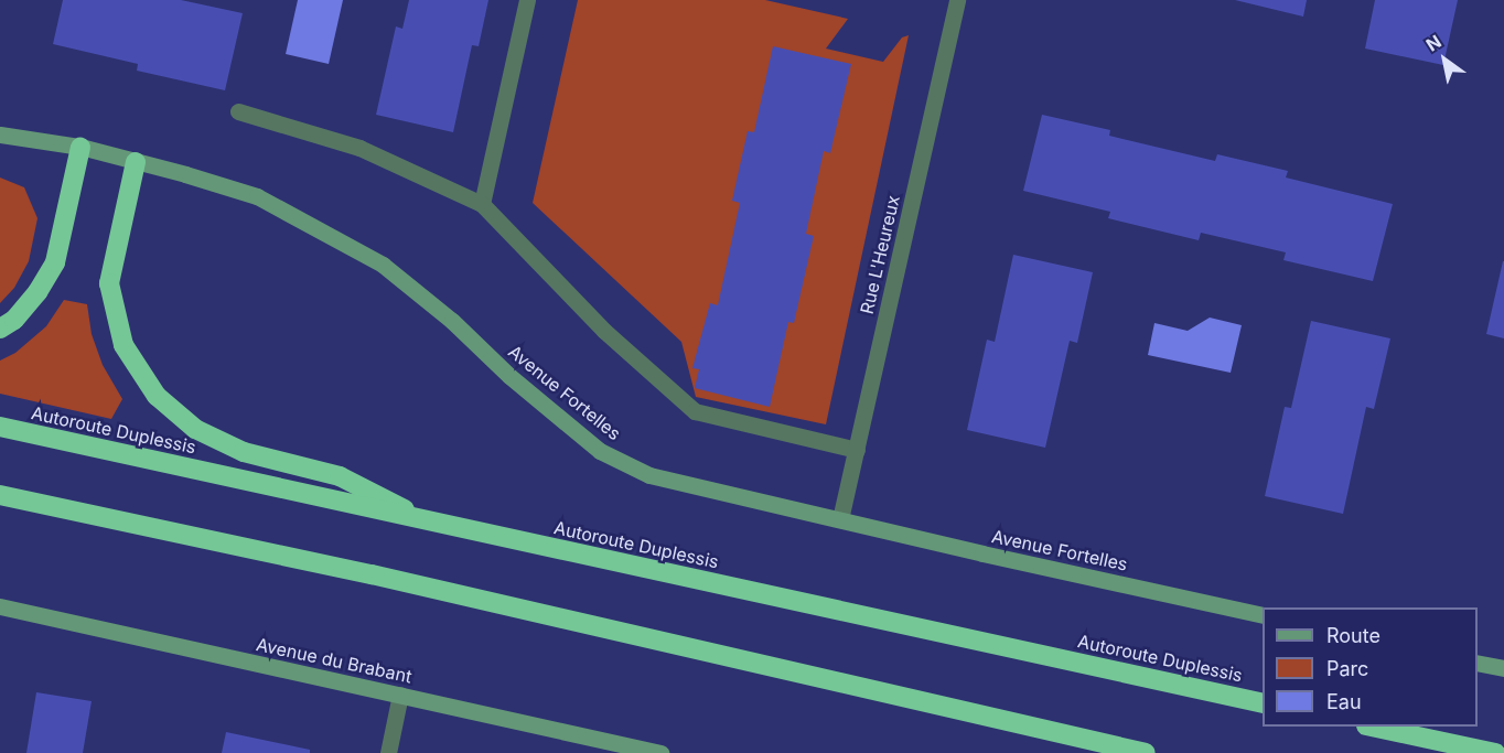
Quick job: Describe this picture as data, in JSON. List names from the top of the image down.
{
  "streets": {
    "highway": ["Autoroute Duplessis"],
    "street": ["Rue L'Heureux", "Avenue Fortelles", "Avenue du Brabant"]
  },
  "crossings": [
    ["Rue L'Heureux", "Avenue Fortelles"]
  ],
  "legend": ["Route", "Parc", "Eau"],
  "north": "top left"
}
